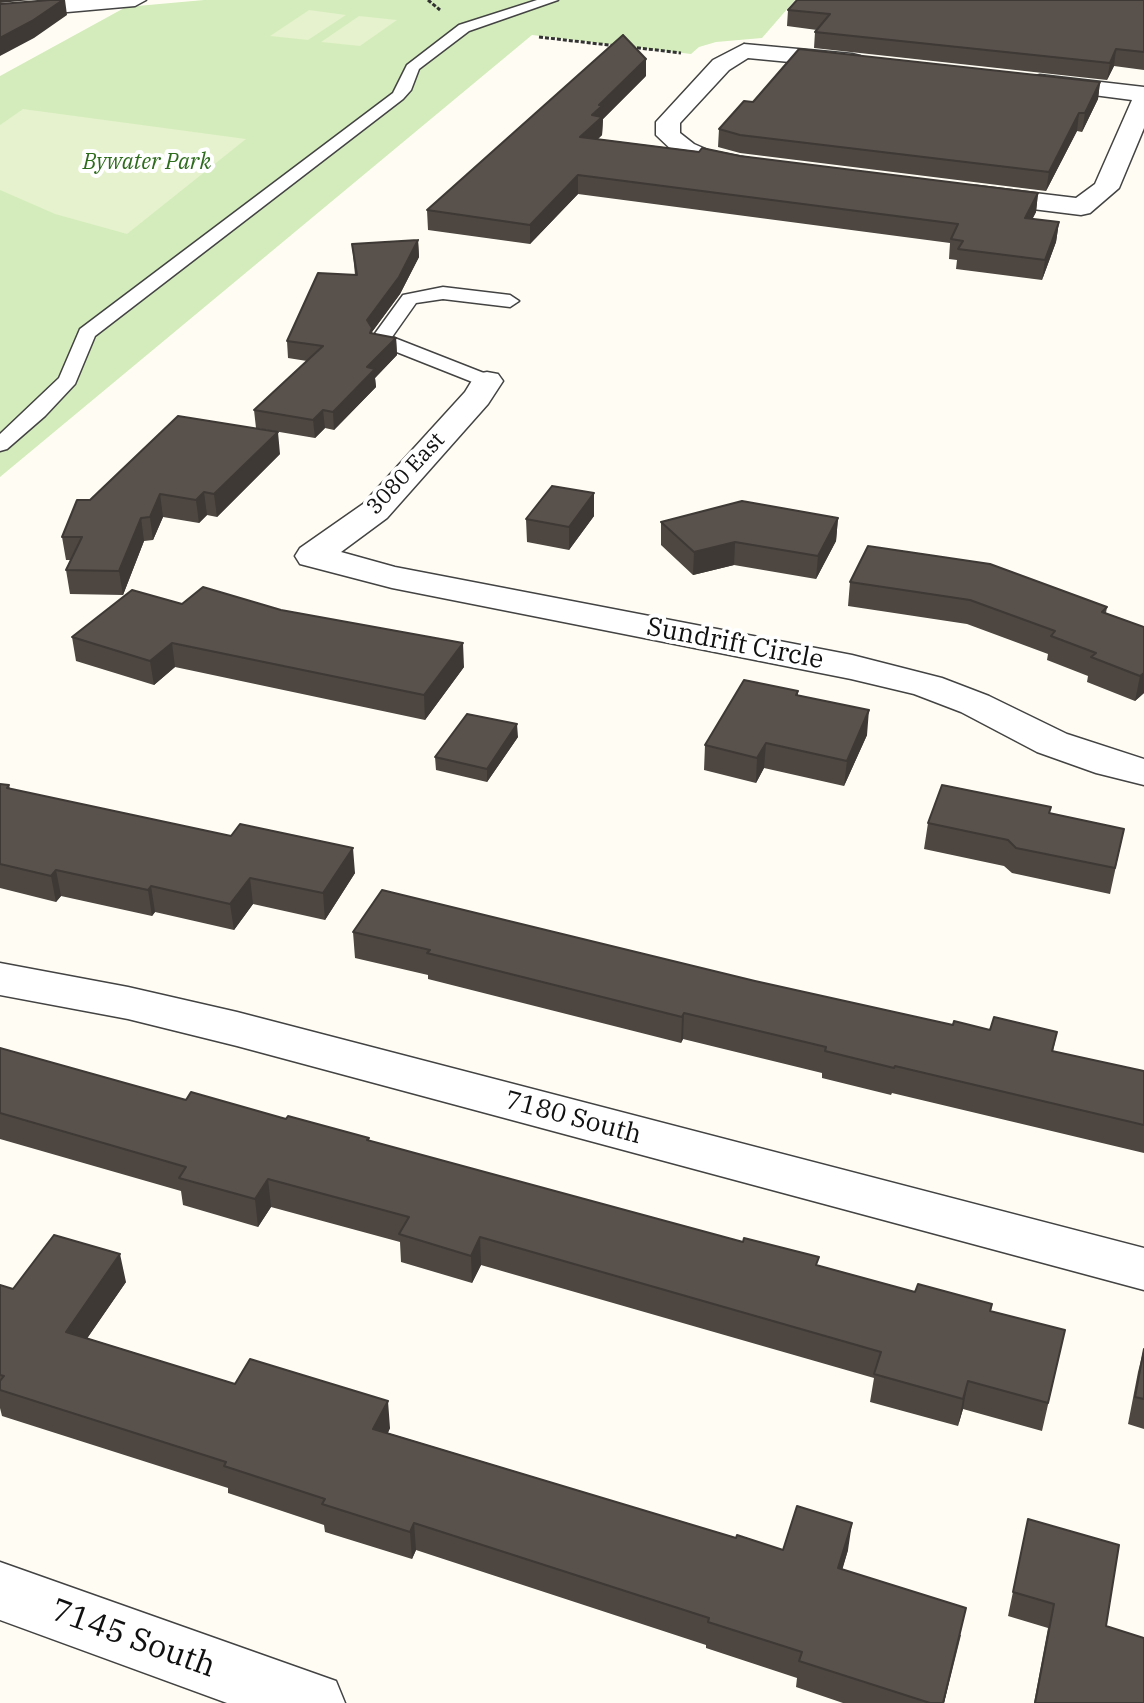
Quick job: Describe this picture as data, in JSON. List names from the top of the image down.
{
  "streets": {
    "street": [
      "3080 East",
      "Sundrift Circle",
      "7180 South",
      "7145 South"
    ]
  },
  "crossings": [
    ["3080 East", "Sundrift Circle"]
  ],
  "parks": ["Bywater Park"]
}
